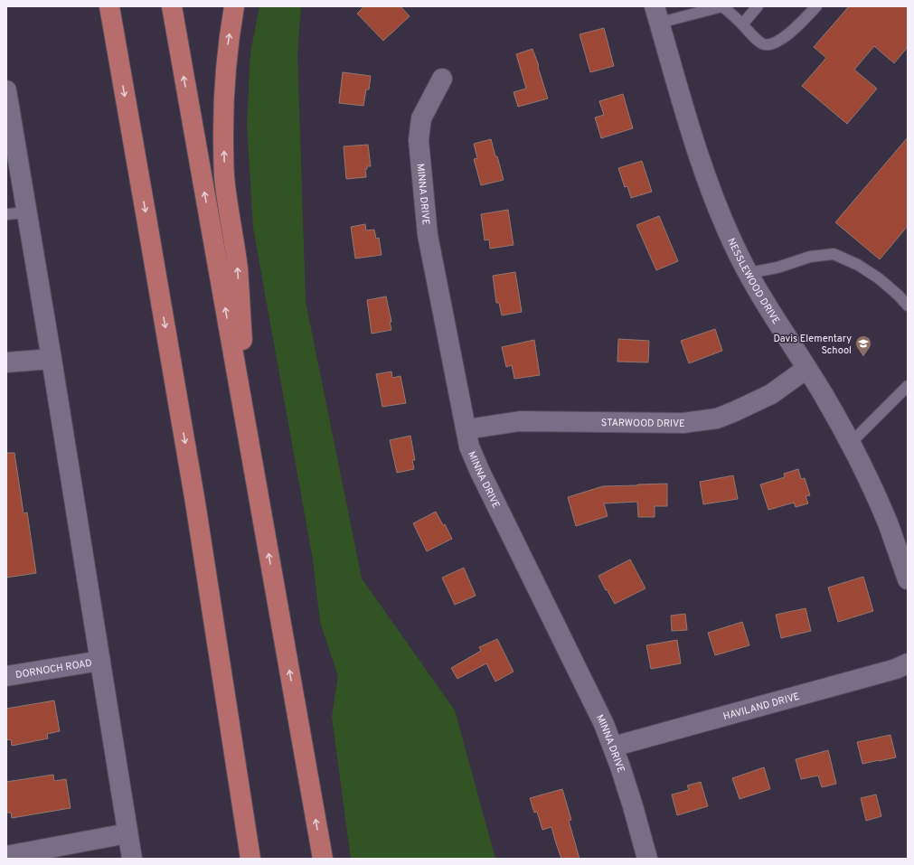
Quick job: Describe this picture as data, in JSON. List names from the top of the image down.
{
  "streets": {
    "street": [
      "MINNA DRIVE",
      "NESSLEWOOD DRIVE",
      "STARWOOD DRIVE",
      "DORNOCH ROAD",
      "HAVILAND DRIVE"
    ]
  },
  "crossings": [
    ["MINNA DRIVE", "STARWOOD DRIVE"],
    ["MINNA DRIVE", "HAVILAND DRIVE"],
    ["NESSLEWOOD DRIVE", "STARWOOD DRIVE"]
  ],
  "places": {
    "school or university": ["Davis Elementary School"]
  }
}
